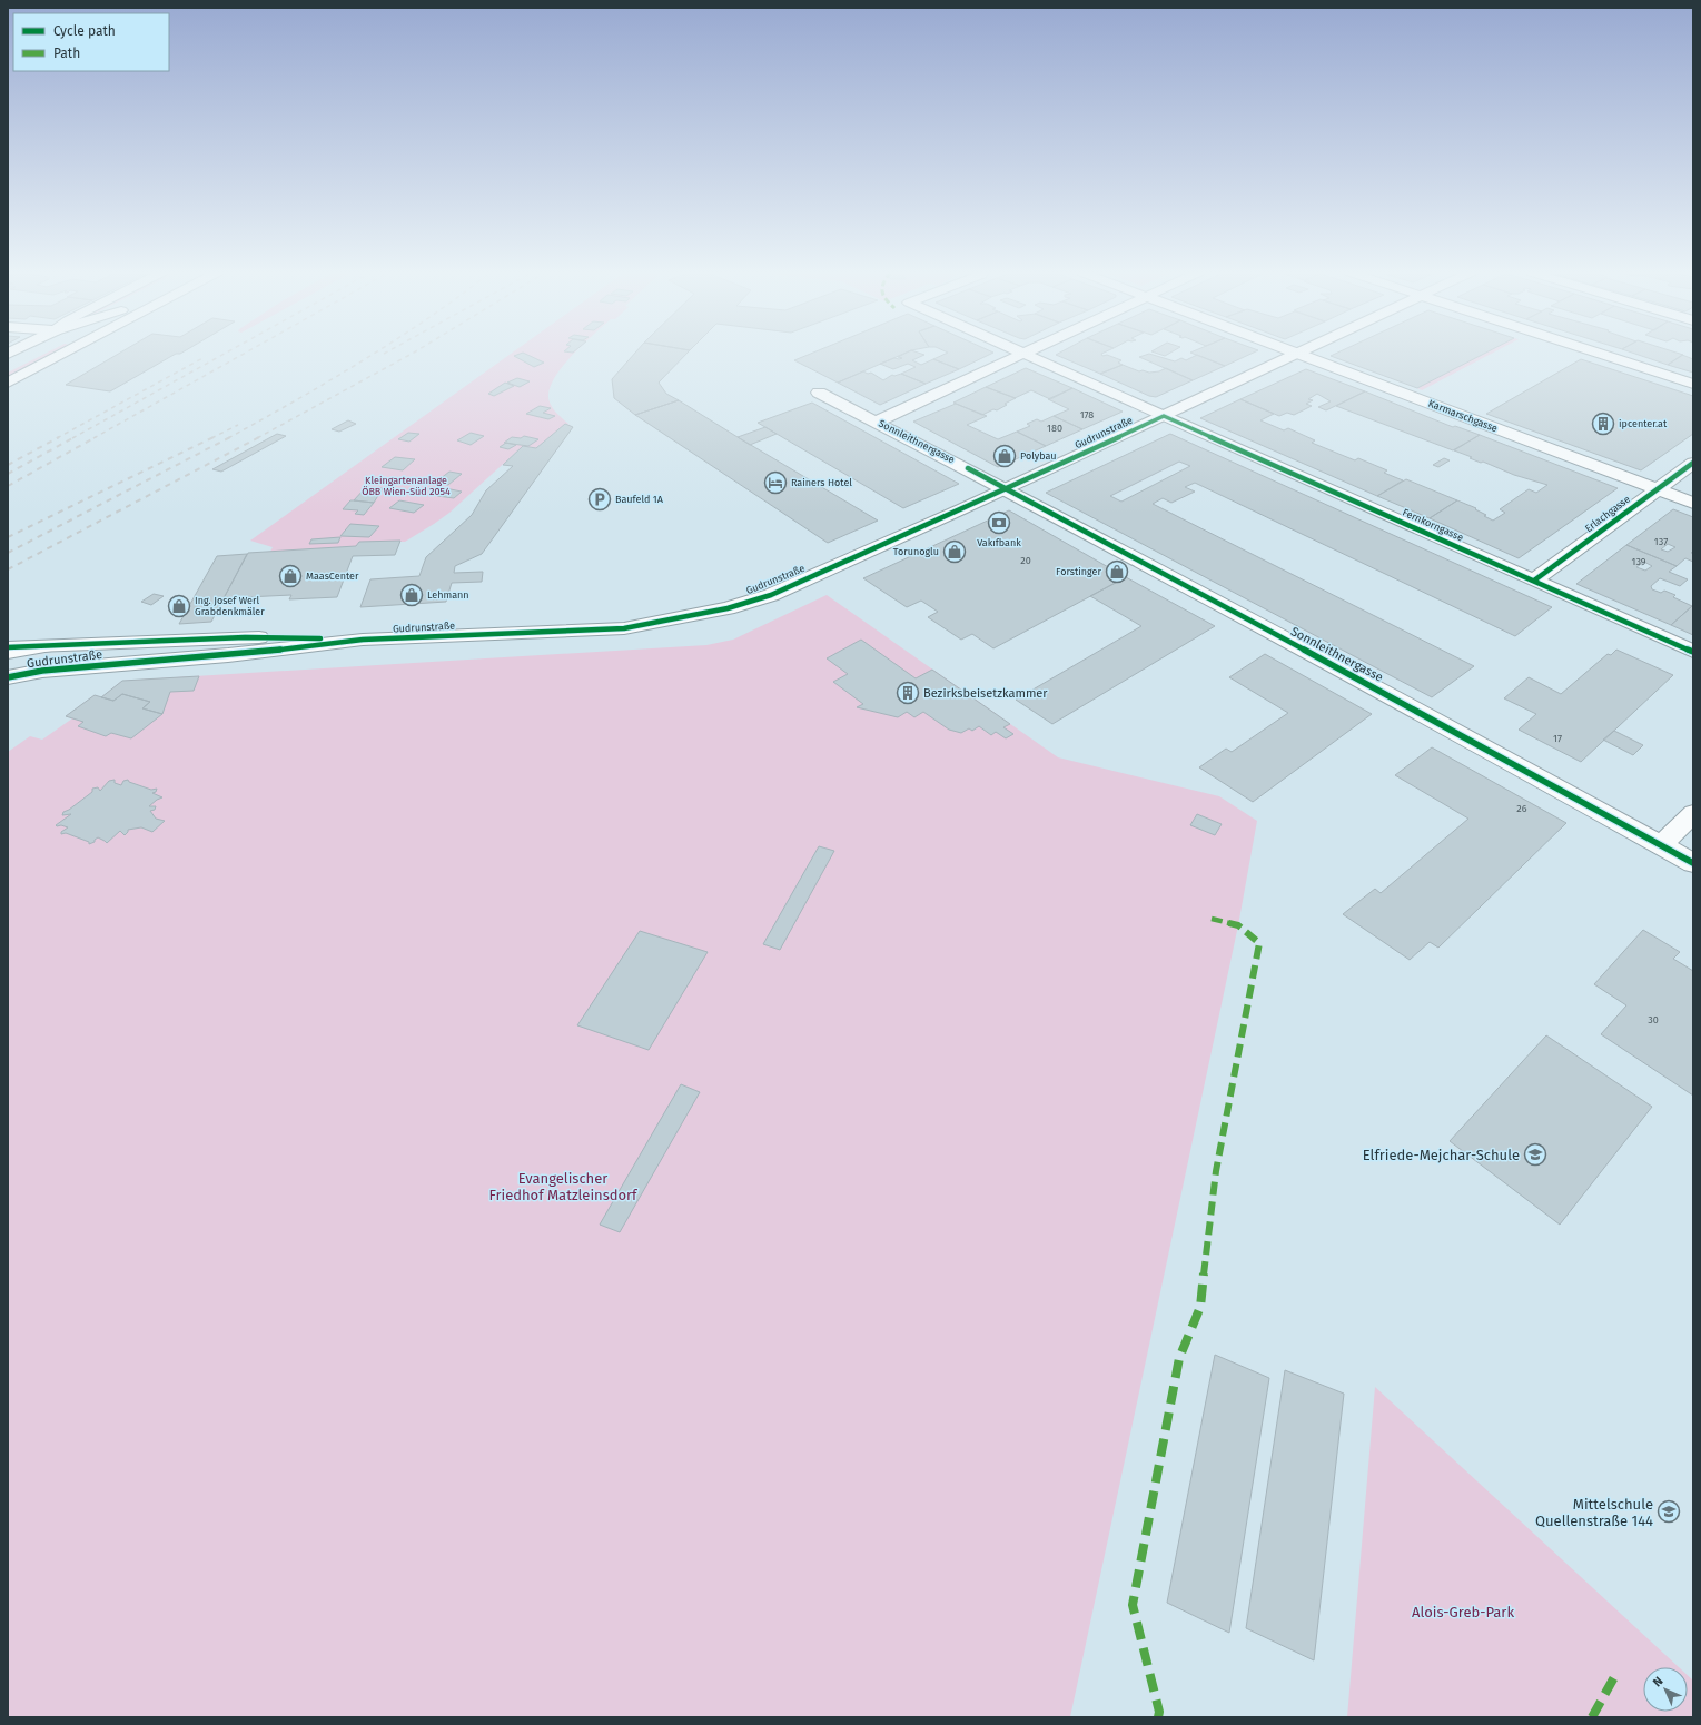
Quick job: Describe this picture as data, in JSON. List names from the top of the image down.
{
  "streets": {
    "street": [
      "Karmarschgasse",
      "Gudrunstraße",
      "Sonnleithnergasse",
      "Erlachgasse",
      "Fernkorngasse"
    ]
  },
  "crossings": [
    ["Karmarschgasse", "Gudrunstraße"],
    ["Karmarschgasse", "Erlachgasse"],
    ["Gudrunstraße", "Sonnleithnergasse"],
    ["Gudrunstraße", "Fernkorngasse"],
    ["Erlachgasse", "Fernkorngasse"]
  ],
  "parks": ["Kleingartenanlage ÖBB Wien-Süd 2054", "Evangelischer Friedhof Matzleinsdorf", "Alois-Greb-Park"],
  "places": {
    "building": ["ipcenter.at", "Bezirksbeisetzkammer"],
    "shop": [
      "Polybau",
      "Torunoglu",
      "Forstinger",
      "MaasCenter",
      "Lehmann",
      "Ing. Josef Werl Grabdenkmäler"
    ],
    "hotel": ["Rainers Hotel"],
    "parking": ["Baufeld 1A"],
    "bank": ["Vakıfbank"],
    "school or university": ["Elfriede-Mejchar-Schule", "Mittelschule Quellenstraße 144"]
  },
  "house_numbers": [
    "178",
    "180",
    "137",
    "20",
    "139",
    "17",
    "26",
    "30"
  ],
  "legend": ["Cycle path", "Path"],
  "north": "top left"
}
